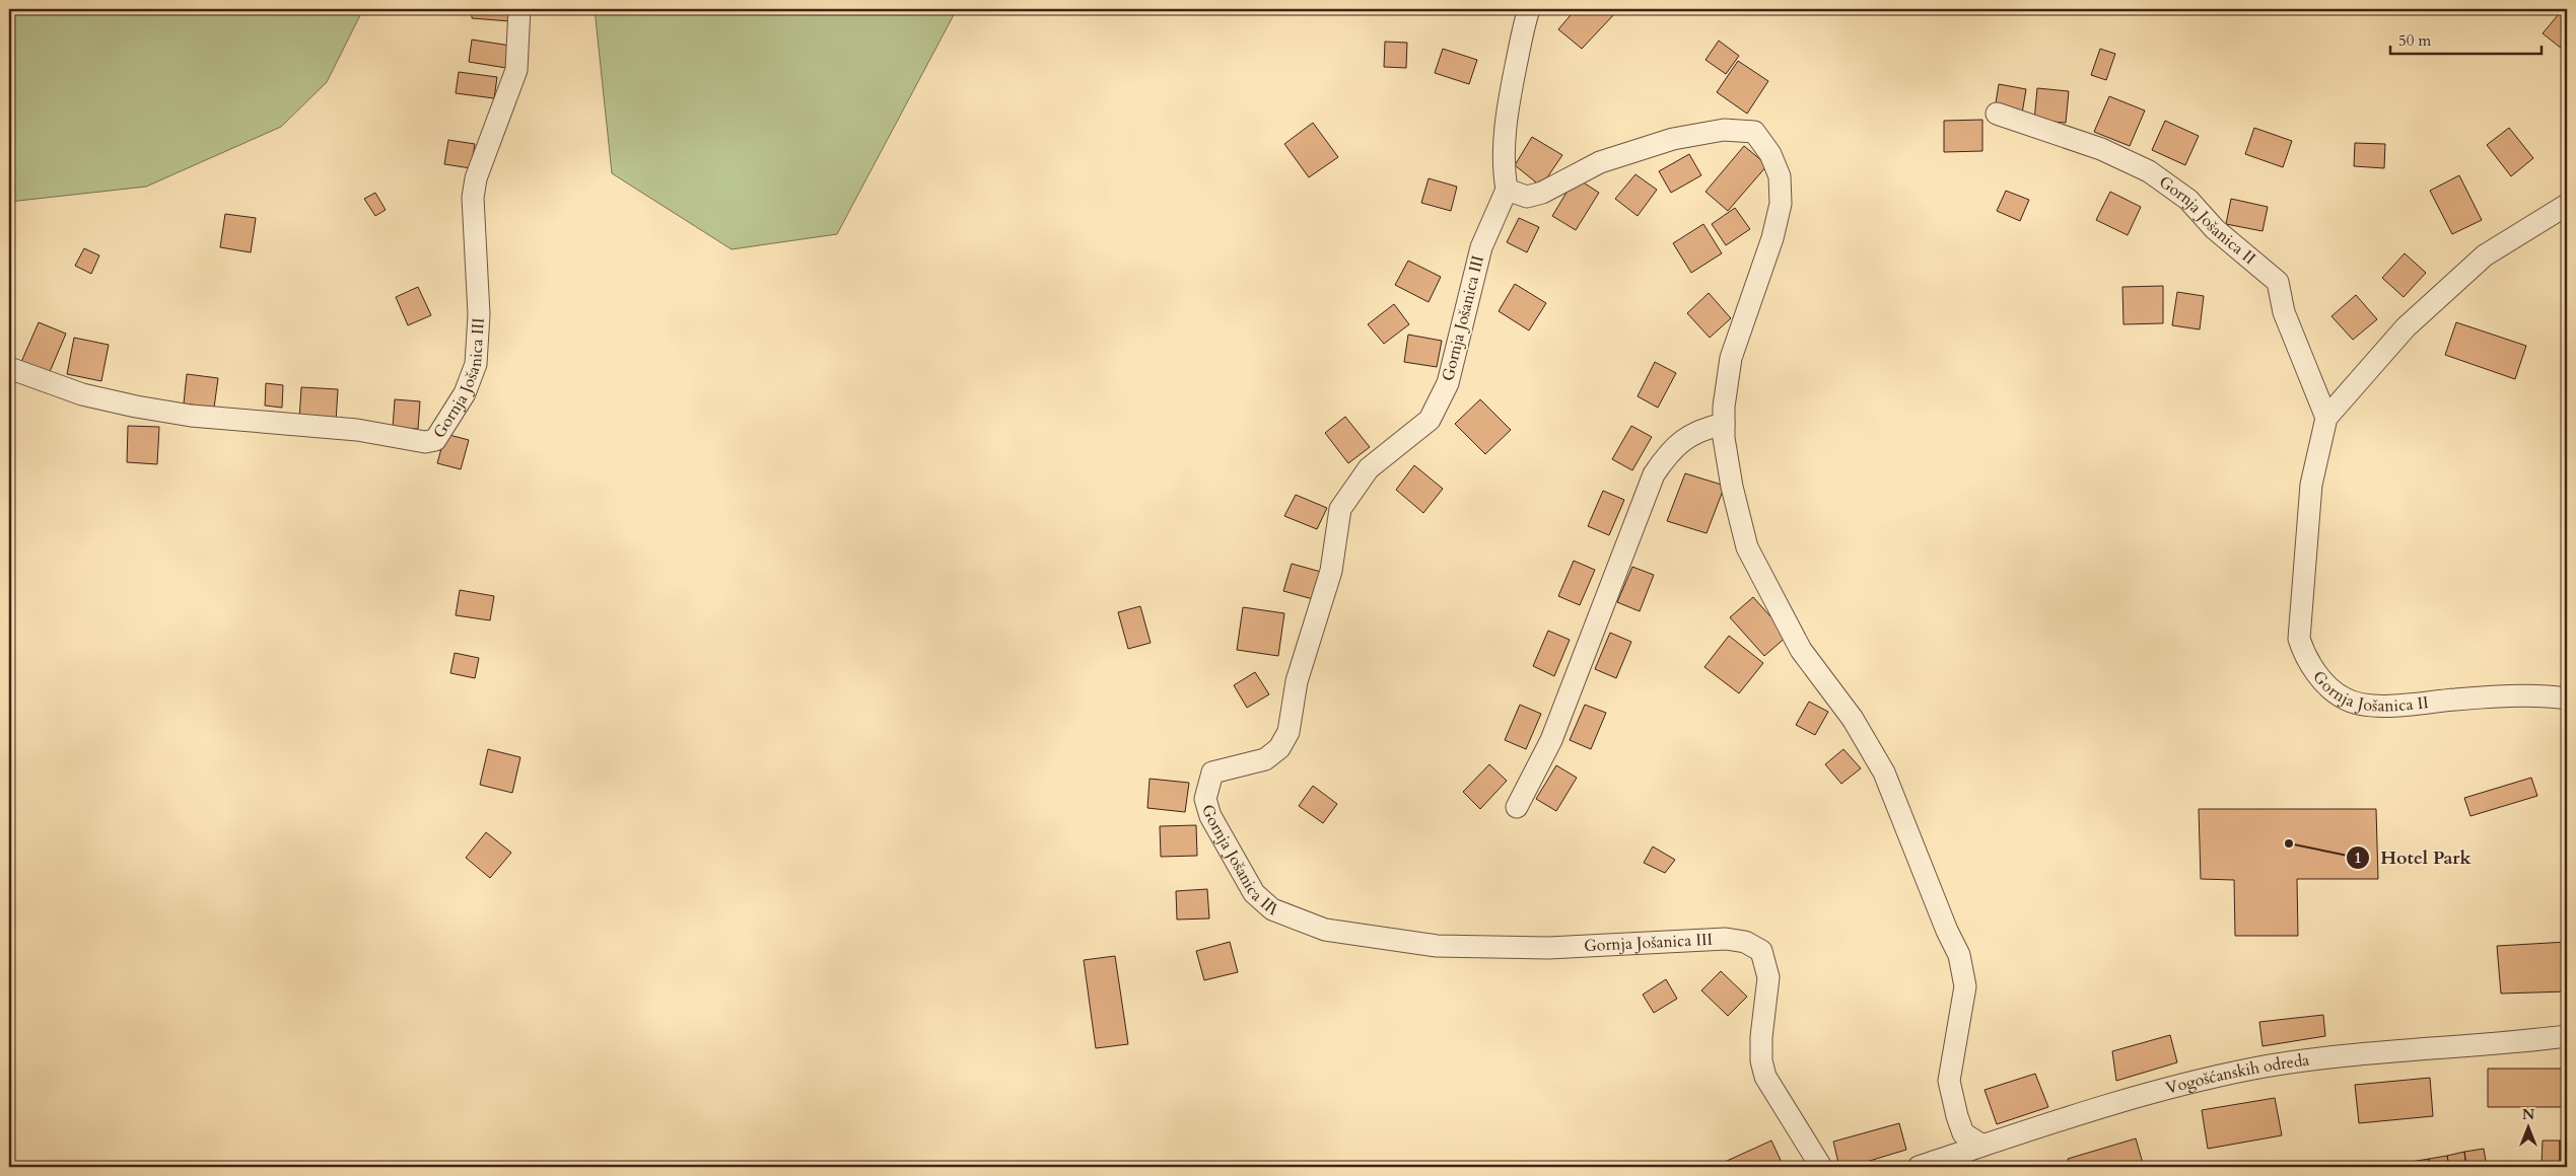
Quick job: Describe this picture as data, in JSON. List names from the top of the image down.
{
  "streets": {
    "street": ["Gornja Jošanica II", "Gornja Jošanica III", "Vogošćanskih odreda"]
  },
  "places": ["Hotel Park"],
  "scale_bar": "50 m",
  "north": "top"
}
